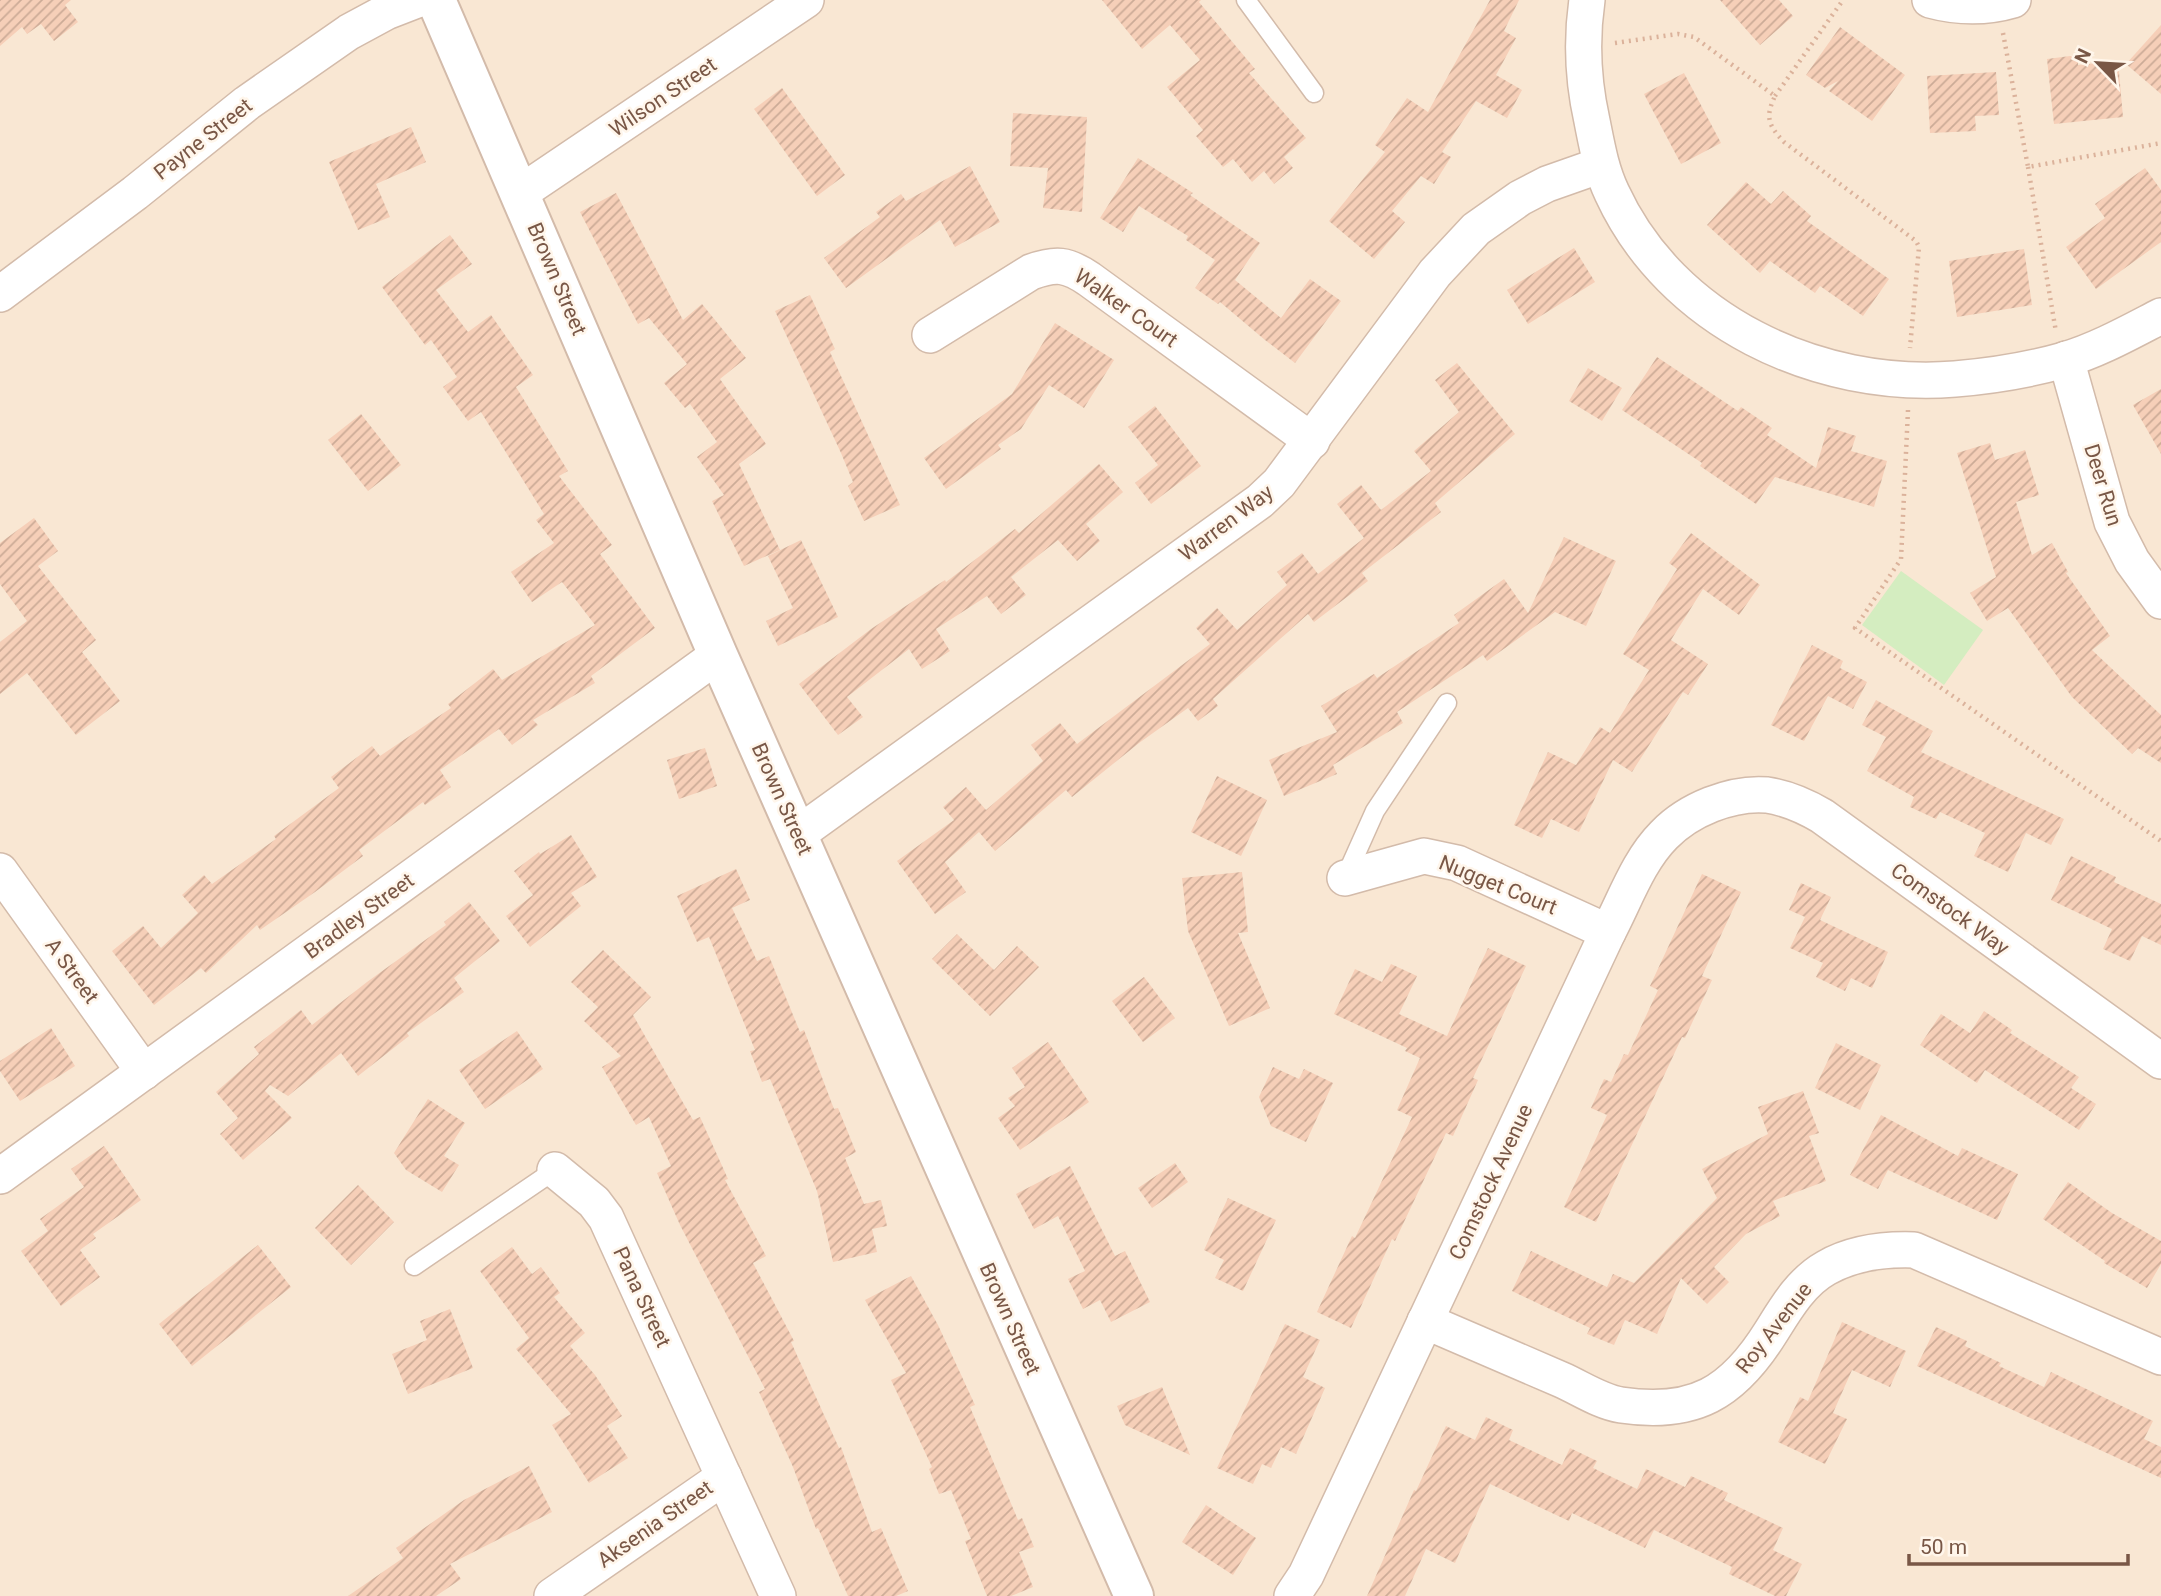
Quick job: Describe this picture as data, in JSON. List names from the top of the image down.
{
  "streets": {
    "street": [
      "Wilson Street",
      "Payne Street",
      "Brown Street",
      "Walker Court",
      "Deer Run",
      "Warren Way",
      "Nugget Court",
      "Comstock Way",
      "Bradley Street",
      "A Street",
      "Comstock Avenue",
      "Pana Street",
      "Roy Avenue",
      "Aksenia Street"
    ]
  },
  "crossings": [
    ["Wilson Street", "Brown Street"],
    ["Brown Street", "Warren Way"],
    ["Brown Street", "Bradley Street"],
    ["Walker Court", "Warren Way"],
    ["Nugget Court", "Comstock Avenue"],
    ["Comstock Way", "Comstock Avenue"],
    ["Bradley Street", "A Street"],
    ["Comstock Avenue", "Roy Avenue"],
    ["Pana Street", "Aksenia Street"]
  ],
  "scale_bar": "50 m",
  "north": "top left"
}
